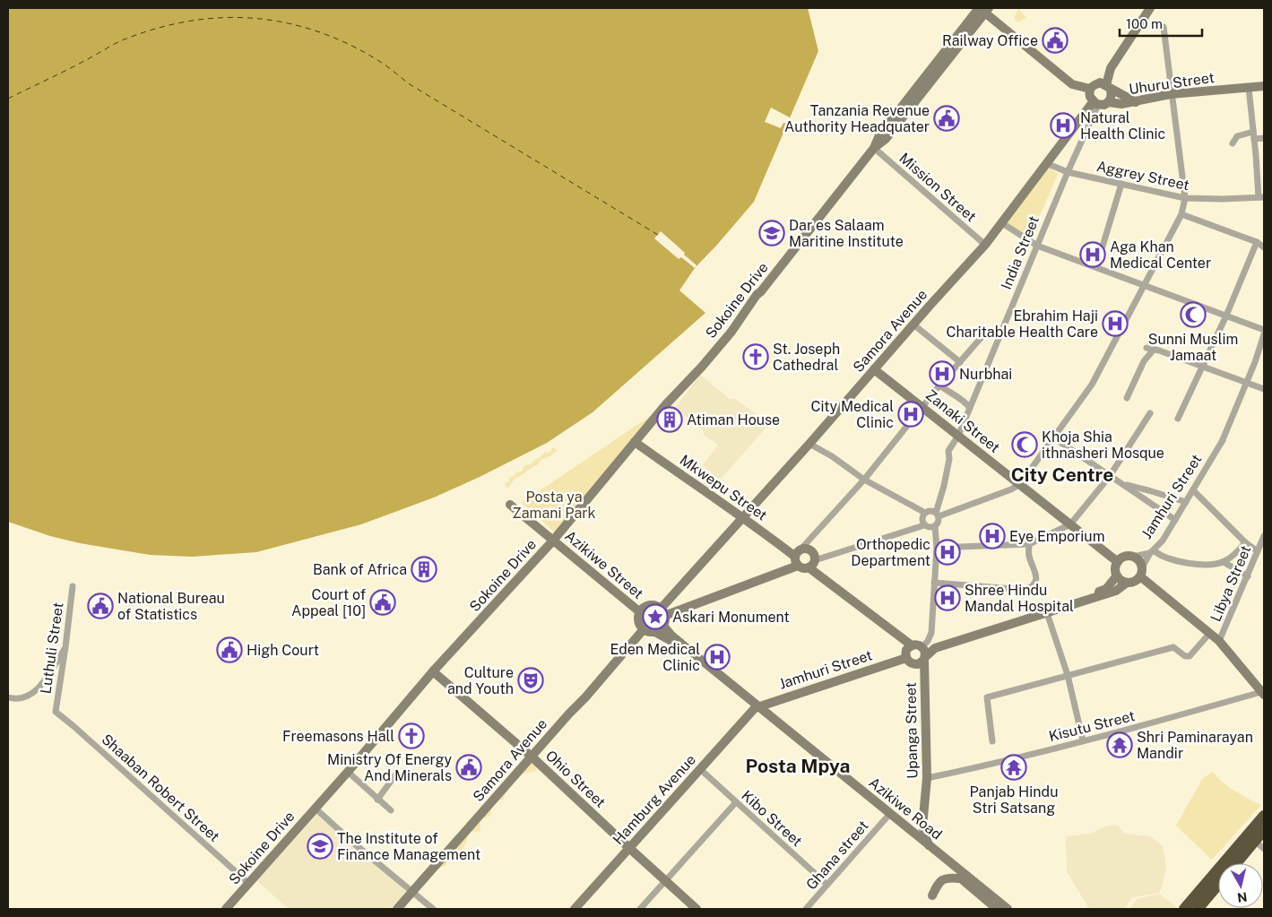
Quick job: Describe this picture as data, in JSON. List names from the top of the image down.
{
  "streets": {
    "street": [
      "Uhuru Street",
      "Aggrey Street",
      "Mission Street",
      "India Street",
      "Sokoine Drive",
      "Samora Avenue",
      "Zanaki Street",
      "Mkwepu Street",
      "Jamhuri Street",
      "Azikiwe Street",
      "Libya Street",
      "Luthuli Street",
      "Kisutu Street",
      "Upanga Street",
      "Ohio Street",
      "Shaaban Robert Street",
      "Hamburg Avenue",
      "Azikiwe Road",
      "Kibo Street",
      "Ghana street"
    ]
  },
  "crossings": [
    ["Uhuru Street", "India Street"],
    ["Uhuru Street", "Samora Avenue"],
    ["Aggrey Street", "India Street"],
    ["Aggrey Street", "Samora Avenue"],
    ["Mission Street", "Sokoine Drive"],
    ["Mission Street", "Samora Avenue"],
    ["India Street", "Samora Avenue"],
    ["India Street", "Zanaki Street"],
    ["Sokoine Drive", "Mkwepu Street"],
    ["Sokoine Drive", "Azikiwe Street"],
    ["Sokoine Drive", "Ohio Street"],
    ["Sokoine Drive", "Shaaban Robert Street"],
    ["Samora Avenue", "Zanaki Street"],
    ["Samora Avenue", "Mkwepu Street"],
    ["Samora Avenue", "Azikiwe Street"],
    ["Samora Avenue", "Ohio Street"],
    ["Samora Avenue", "Azikiwe Road"],
    ["Zanaki Street", "Jamhuri Street"],
    ["Jamhuri Street", "Hamburg Avenue"],
    ["Jamhuri Street", "Azikiwe Road"],
    ["Azikiwe Street", "Azikiwe Road"],
    ["Luthuli Street", "Shaaban Robert Street"],
    ["Kisutu Street", "Upanga Street"],
    ["Upanga Street", "Azikiwe Road"],
    ["Ohio Street", "Hamburg Avenue"],
    ["Hamburg Avenue", "Azikiwe Road"],
    ["Hamburg Avenue", "Kibo Street"],
    ["Azikiwe Road", "Ghana street"],
    ["Kibo Street", "Ghana street"]
  ],
  "districts": ["City Centre", "Posta Mpya"],
  "parks": ["Posta ya Zamani Park"],
  "places": {
    "public building": [
      "Railway Office",
      "Tanzania Revenue Authority Headquater",
      "Court of Appeal [10]",
      "National Bureau of Statistics",
      "High Court",
      "Ministry Of Energy And Minerals"
    ],
    "hospital": [
      "Natural Health Clinic",
      "Aga Khan Medical Center",
      "Ebrahim Haji Charitable Health Care",
      "Nurbhai",
      "City Medical Clinic",
      "Eye Emporium",
      "Orthopedic Department",
      "Shree Hindu Mandal Hospital",
      "Eden Medical Clinic"
    ],
    "school or university": ["Dar es Salaam Maritine Institute", "The Institute of Finance Management"],
    "mosque": ["Sunni Muslim Jamaat", "Khoja Shia ithnasheri Mosque"],
    "church": ["St. Joseph Cathedral", "Freemasons Hall"],
    "building": ["Atiman House", "Bank of Africa"],
    "place": ["Askari Monument"],
    "theatre": ["Culture and Youth"],
    "temple": ["Shri Paminarayan Mandir", "Panjab Hindu Stri Satsang"]
  },
  "scale_bar": "100 m",
  "north": "bottom"
}
